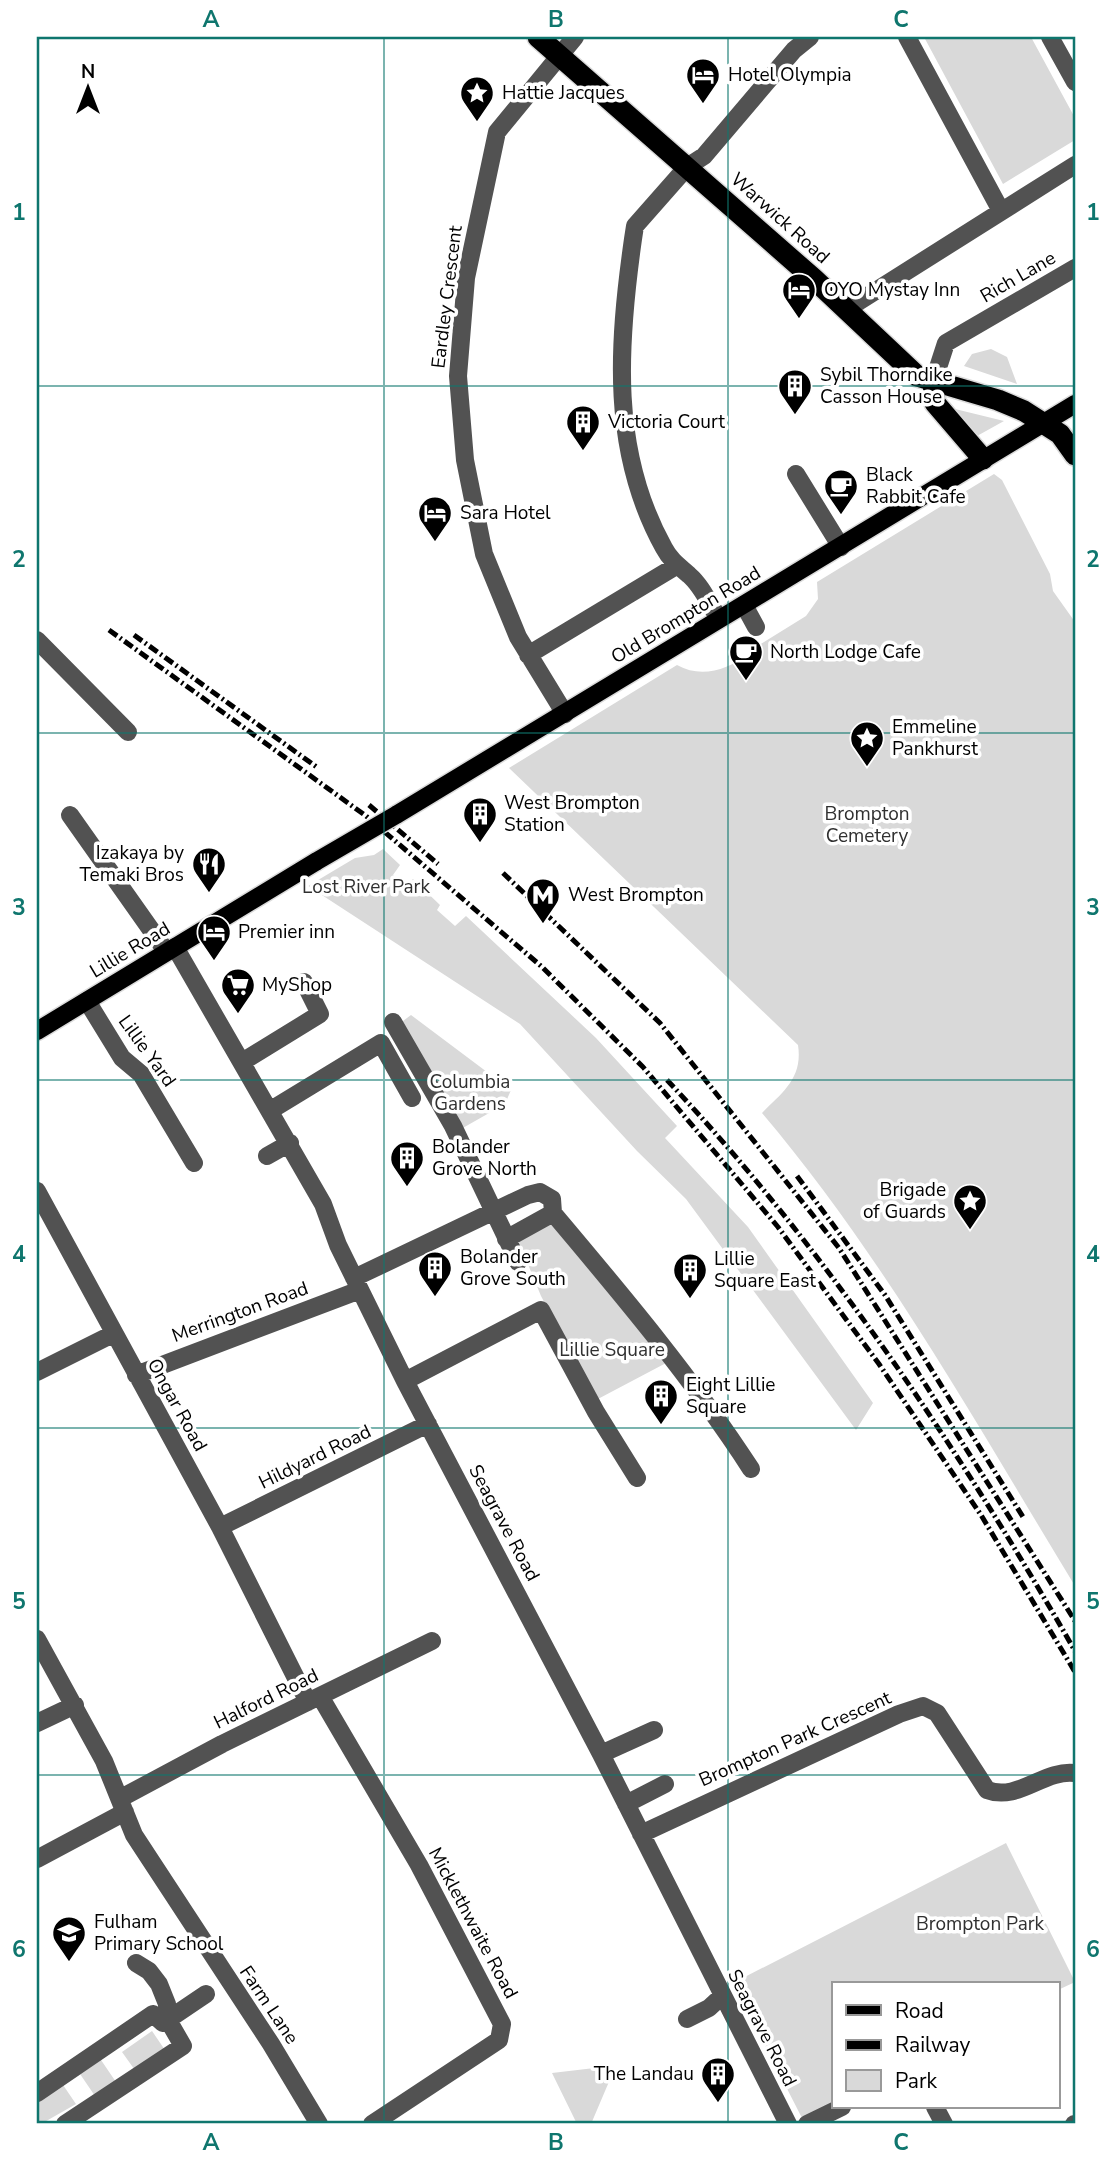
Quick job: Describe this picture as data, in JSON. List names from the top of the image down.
{
  "streets": {
    "highway": ["Warwick Road"],
    "main road": ["Old Brompton Road", "Lillie Road"],
    "street": [
      "Rich Lane",
      "Eardley Crescent",
      "Lillie Yard",
      "Merrington Road",
      "Ongar Road",
      "Hildyard Road",
      "Seagrave Road",
      "Halford Road",
      "Brompton Park Crescent",
      "Micklethwaite Road",
      "Farm Lane"
    ]
  },
  "crossings": [
    ["Warwick Road", "Rich Lane"],
    ["Warwick Road", "Eardley Crescent"],
    ["Warwick Road", "Old Brompton Road"],
    ["Eardley Crescent", "Old Brompton Road"],
    ["Old Brompton Road", "Lillie Road"],
    ["Lillie Road", "Lillie Yard"],
    ["Lillie Road", "Seagrave Road"],
    ["Merrington Road", "Ongar Road"],
    ["Merrington Road", "Seagrave Road"],
    ["Ongar Road", "Hildyard Road"],
    ["Ongar Road", "Halford Road"],
    ["Ongar Road", "Micklethwaite Road"],
    ["Hildyard Road", "Seagrave Road"],
    ["Seagrave Road", "Brompton Park Crescent"],
    ["Halford Road", "Micklethwaite Road"],
    ["Halford Road", "Farm Lane"]
  ],
  "parks": [
    "Brompton Cemetery",
    "Lost River Park",
    "Columbia Gardens",
    "Lillie Square",
    "Brompton Park"
  ],
  "places": {
    "hotel": [
      "Hotel Olympia",
      "OYO Mystay Inn",
      "Sara Hotel",
      "Premier inn"
    ],
    "place": ["Hattie Jacques", "Emmeline Pankhurst", "Brigade of Guards"],
    "building": [
      "Sybil Thorndike Casson House",
      "Victoria Court",
      "West Brompton Station",
      "Bolander Grove North",
      "Bolander Grove South",
      "Lillie Square East",
      "Eight Lillie Square",
      "The Landau"
    ],
    "cafe": ["Black Rabbit Cafe", "North Lodge Cafe"],
    "restaurant": ["Izakaya by Temaki Bros"],
    "metro station": ["West Brompton"],
    "supermarket": ["MyShop"],
    "school or university": ["Fulham Primary School"]
  },
  "legend": ["Road", "Railway", "Park"],
  "north": "top",
  "grid": {
    "columns": ["A", "B", "C"],
    "rows": [
      "1",
      "2",
      "3",
      "4",
      "5",
      "6"
    ]
  }
}
